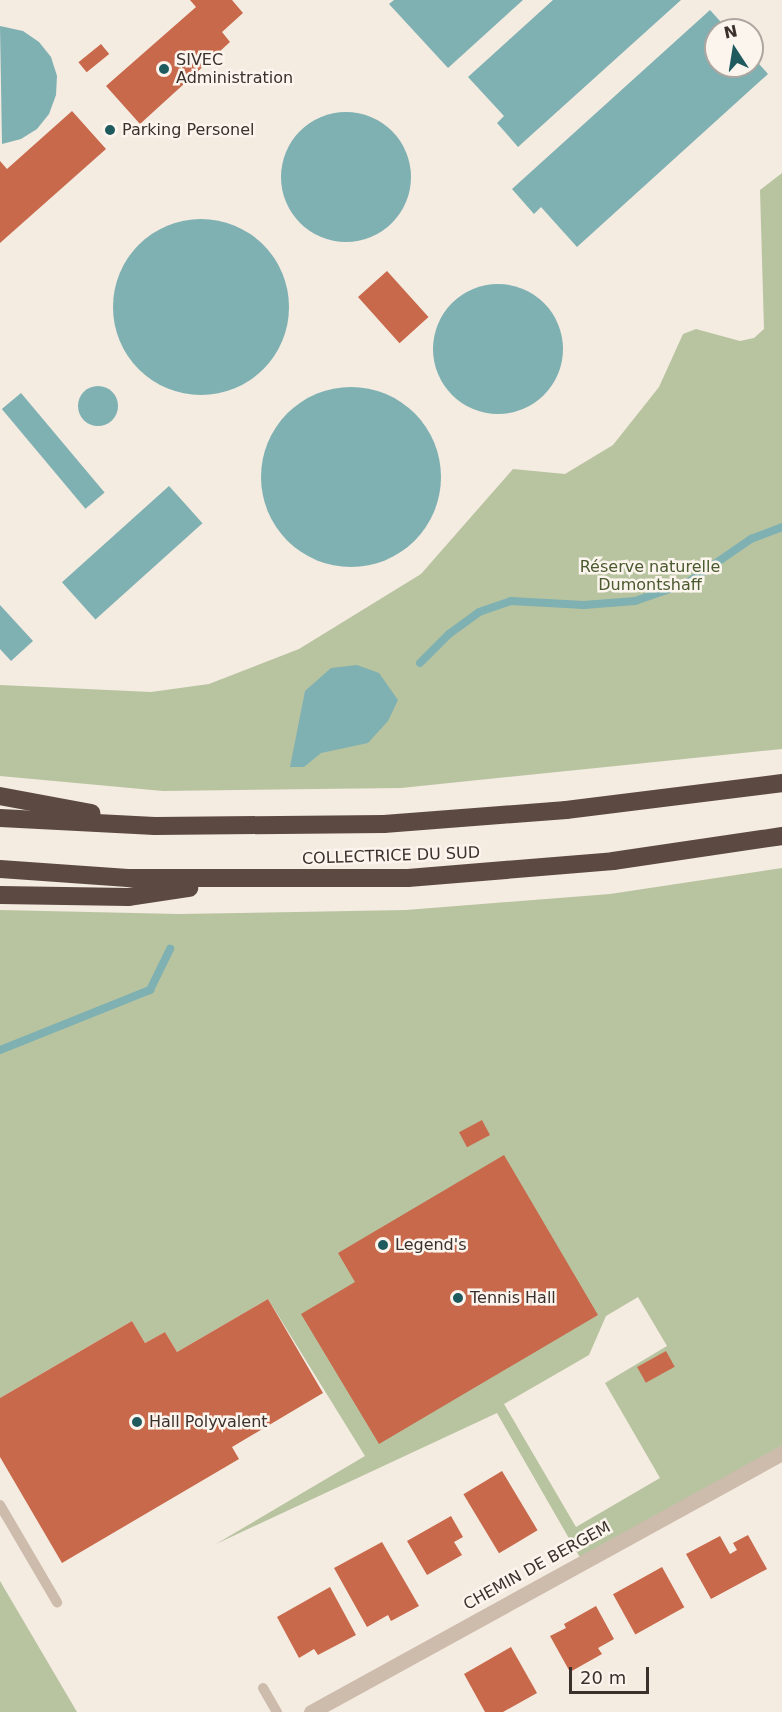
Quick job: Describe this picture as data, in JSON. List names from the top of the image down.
{
  "streets": {
    "highway": ["COLLECTRICE DU SUD"],
    "street": ["CHEMIN DE BERGEM"]
  },
  "parks": ["Réserve naturelle Dumontshaff"],
  "places": [
    "SIVEC Administration",
    "Parking Personel",
    "Legend's",
    "Tennis Hall",
    "Hall Polyvalent"
  ],
  "scale_bar": "20 m",
  "north": "top"
}
